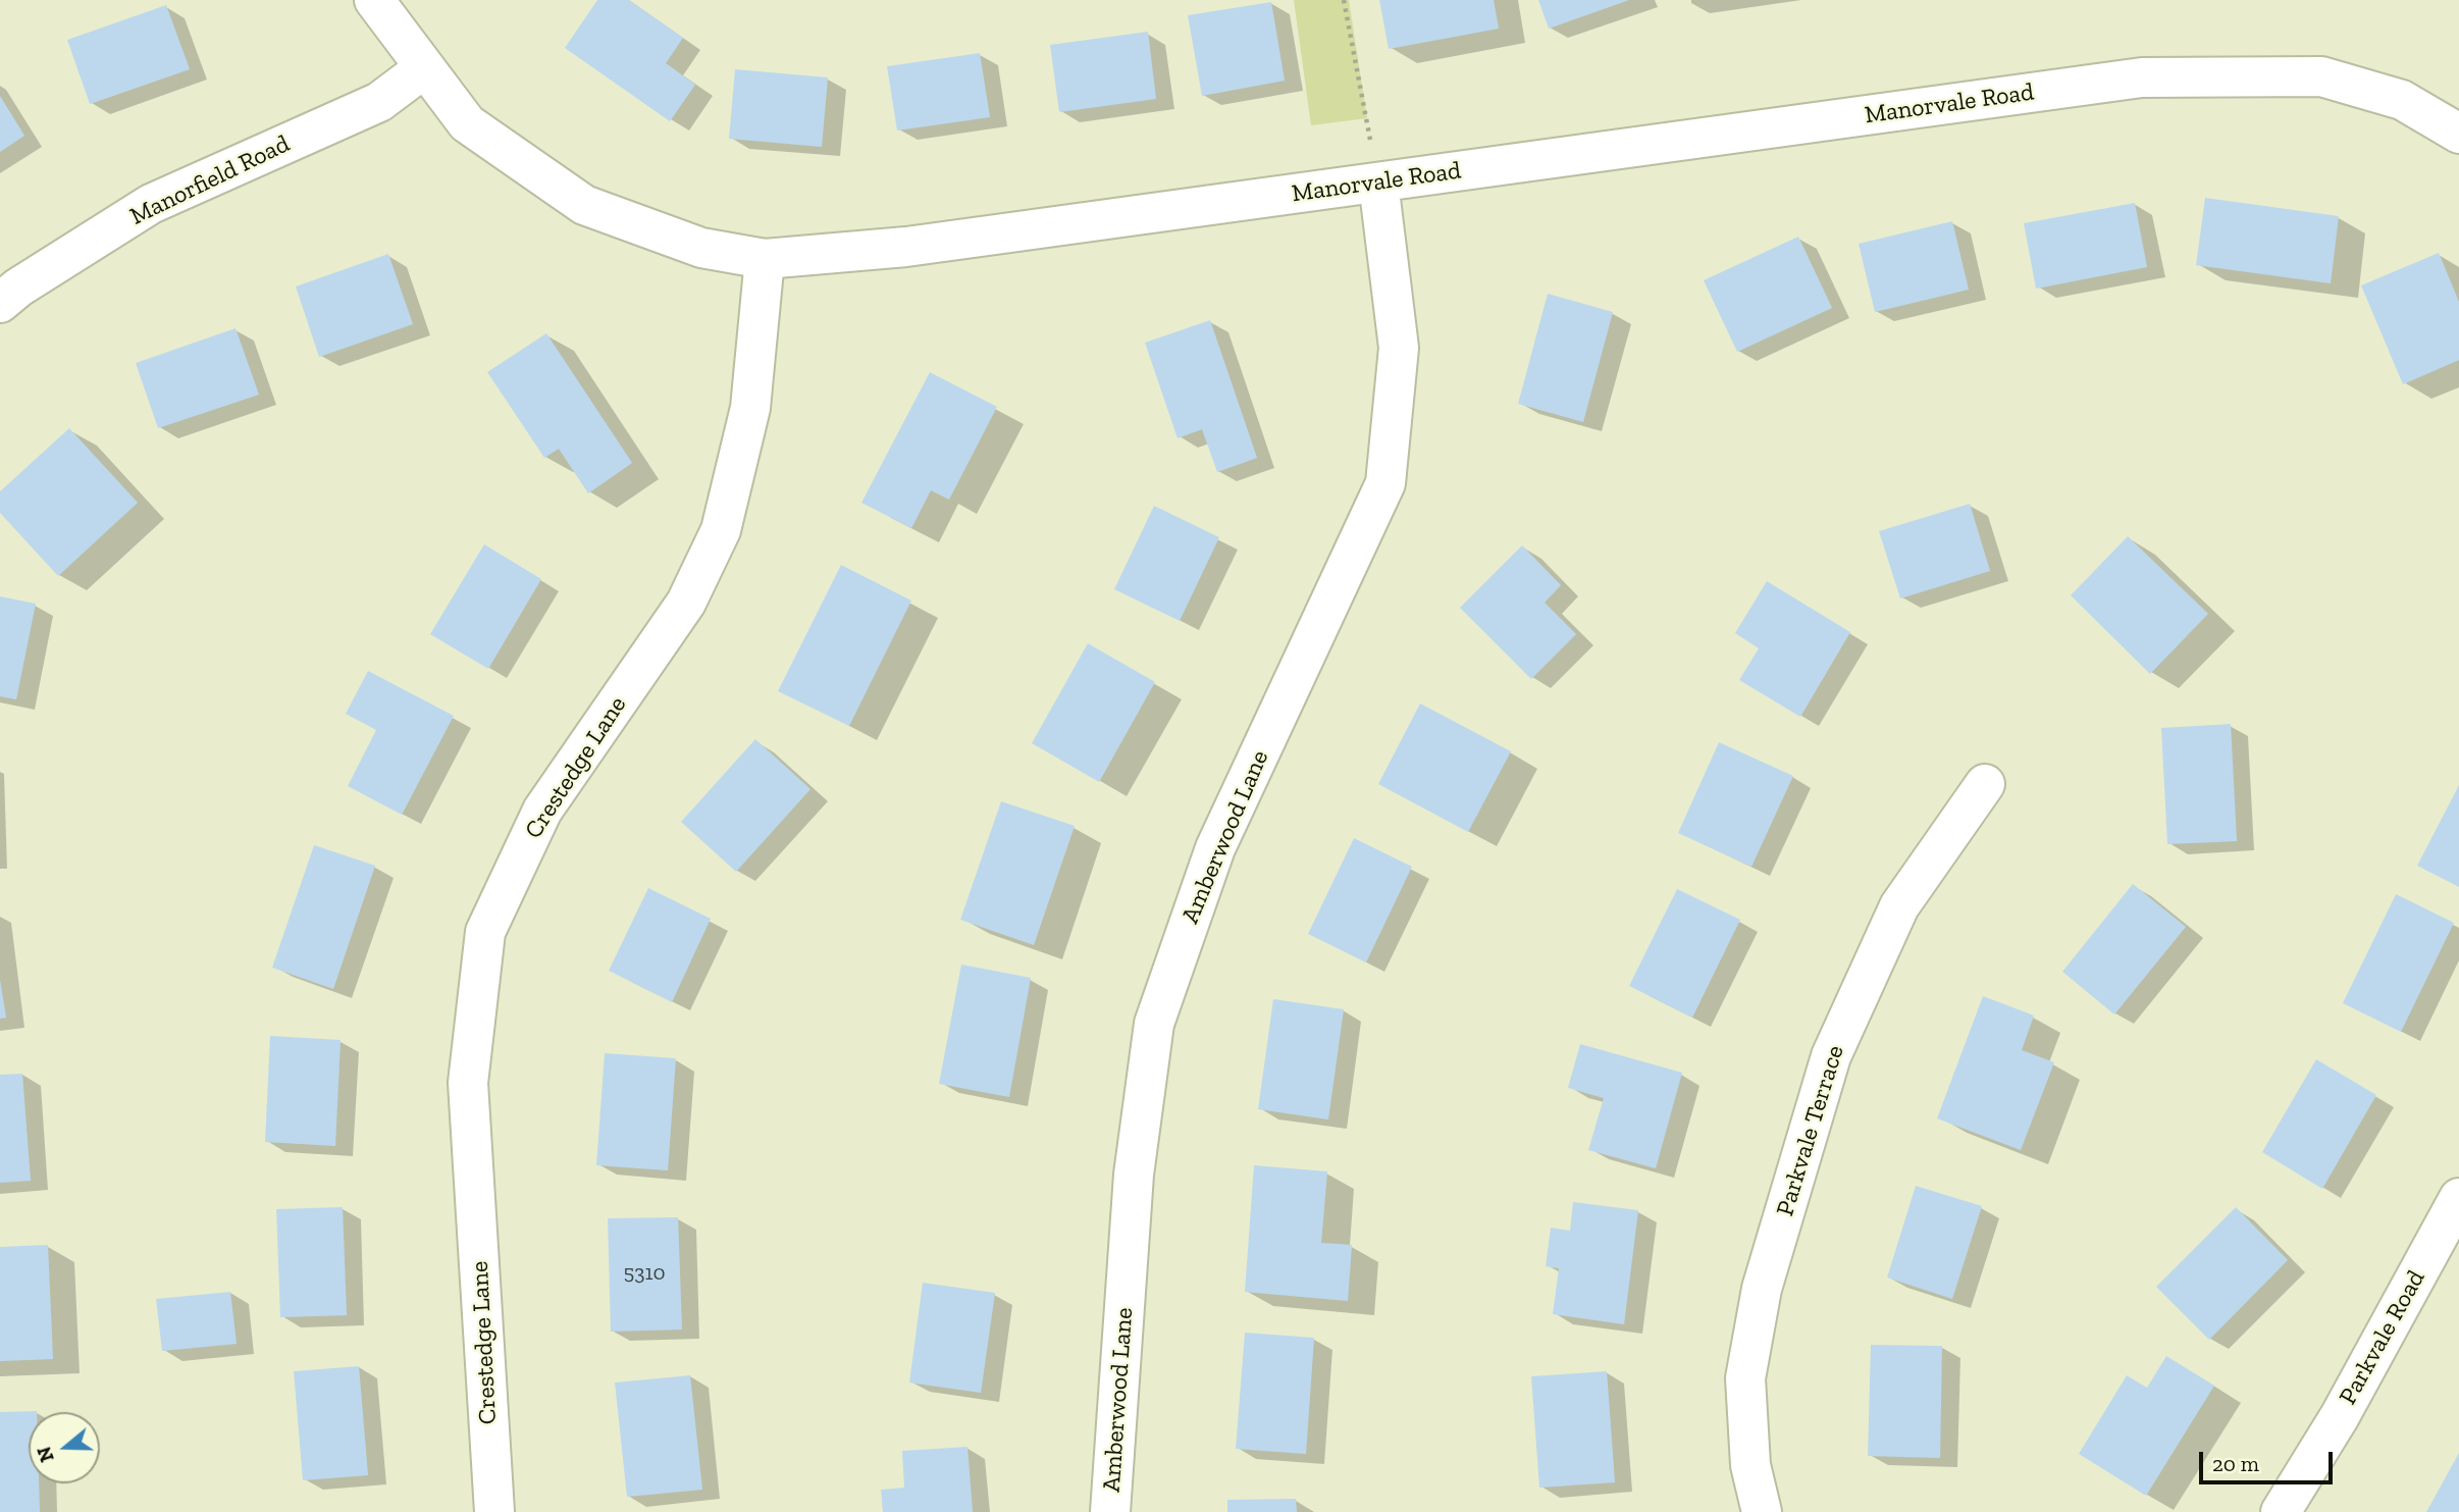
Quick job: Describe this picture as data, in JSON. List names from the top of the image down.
{
  "streets": {
    "street": [
      "Manorvale Road",
      "Manorfield Road",
      "Crestedge Lane",
      "Amberwood Lane",
      "Parkvale Terrace",
      "Parkvale Road"
    ]
  },
  "crossings": [
    ["Manorvale Road", "Manorfield Road"],
    ["Manorvale Road", "Crestedge Lane"],
    ["Manorvale Road", "Amberwood Lane"]
  ],
  "house_numbers": ["5310"],
  "scale_bar": "20 m",
  "north": "left"
}
